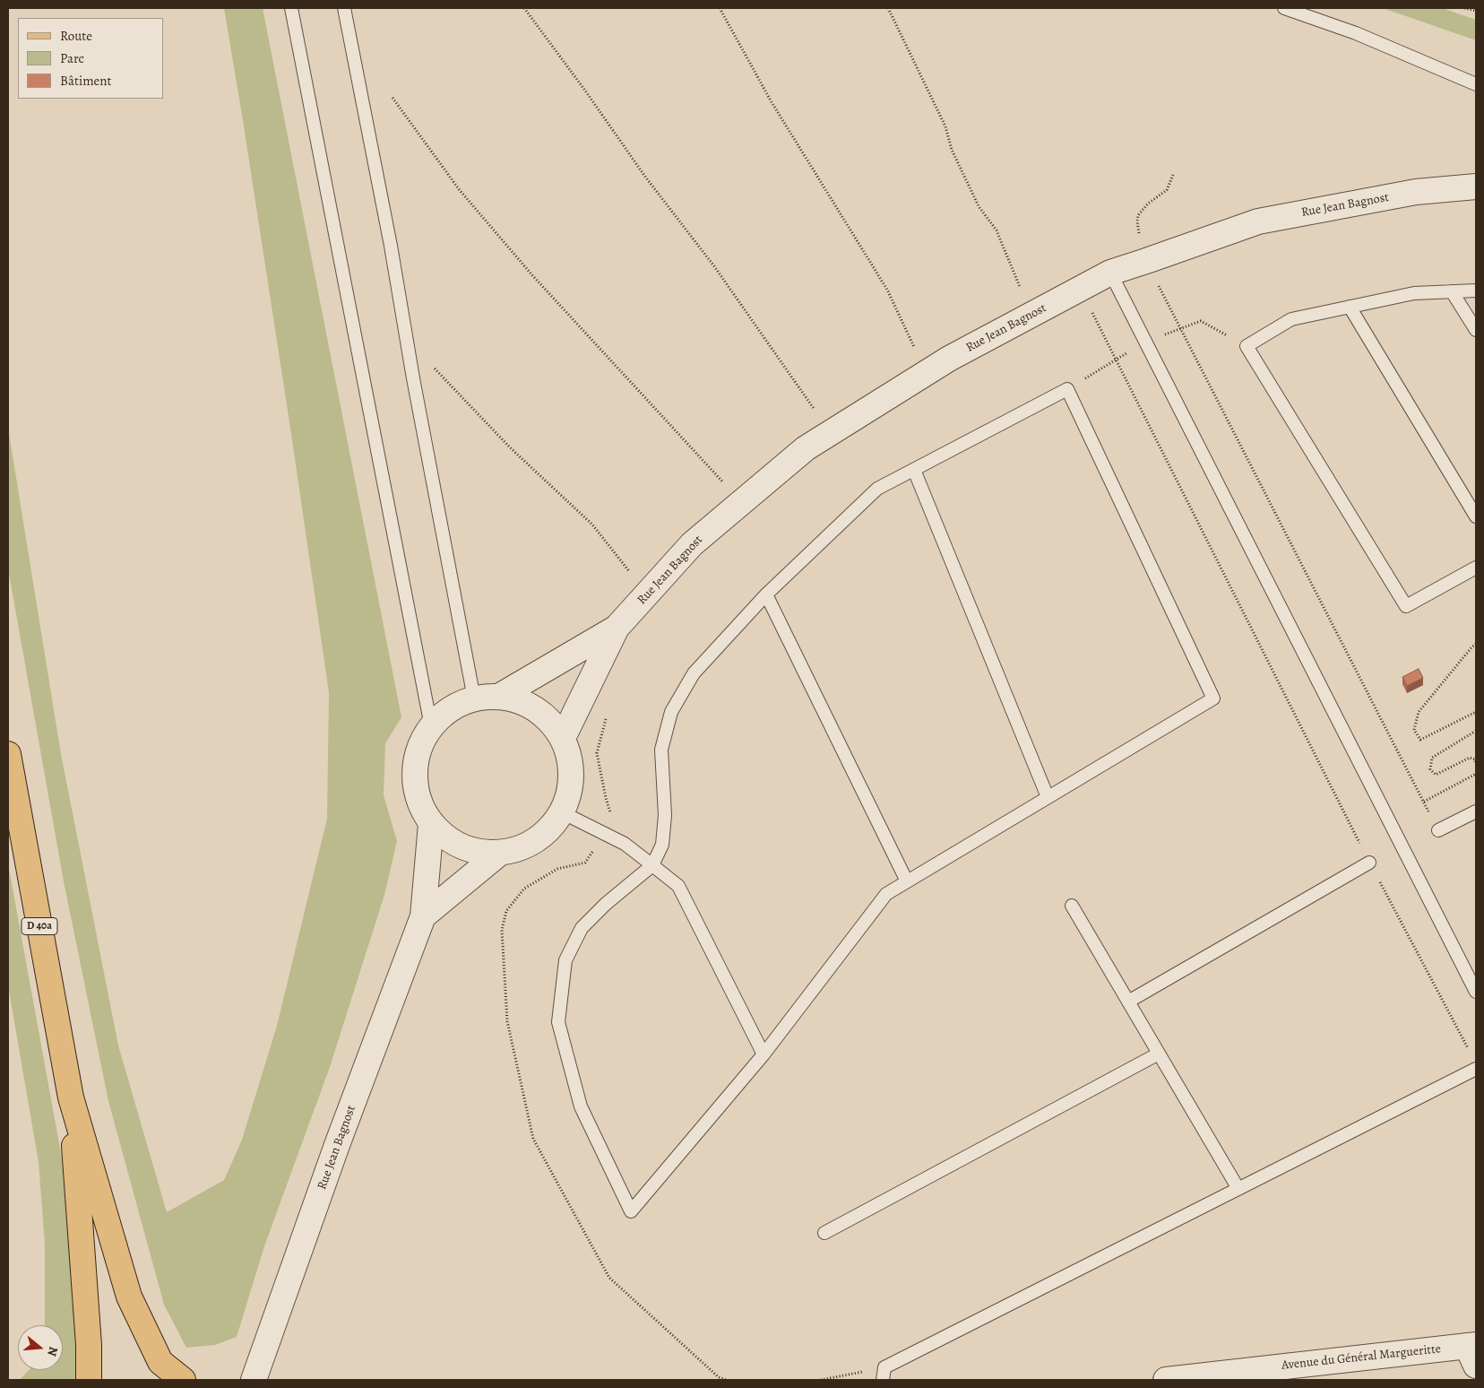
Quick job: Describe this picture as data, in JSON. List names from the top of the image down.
{
  "streets": {
    "main road": ["D 40a"],
    "street": ["Rue Jean Bagnost", "Avenue du Général Margueritte"]
  },
  "legend": ["Route", "Parc", "Bâtiment"],
  "north": "right"
}
